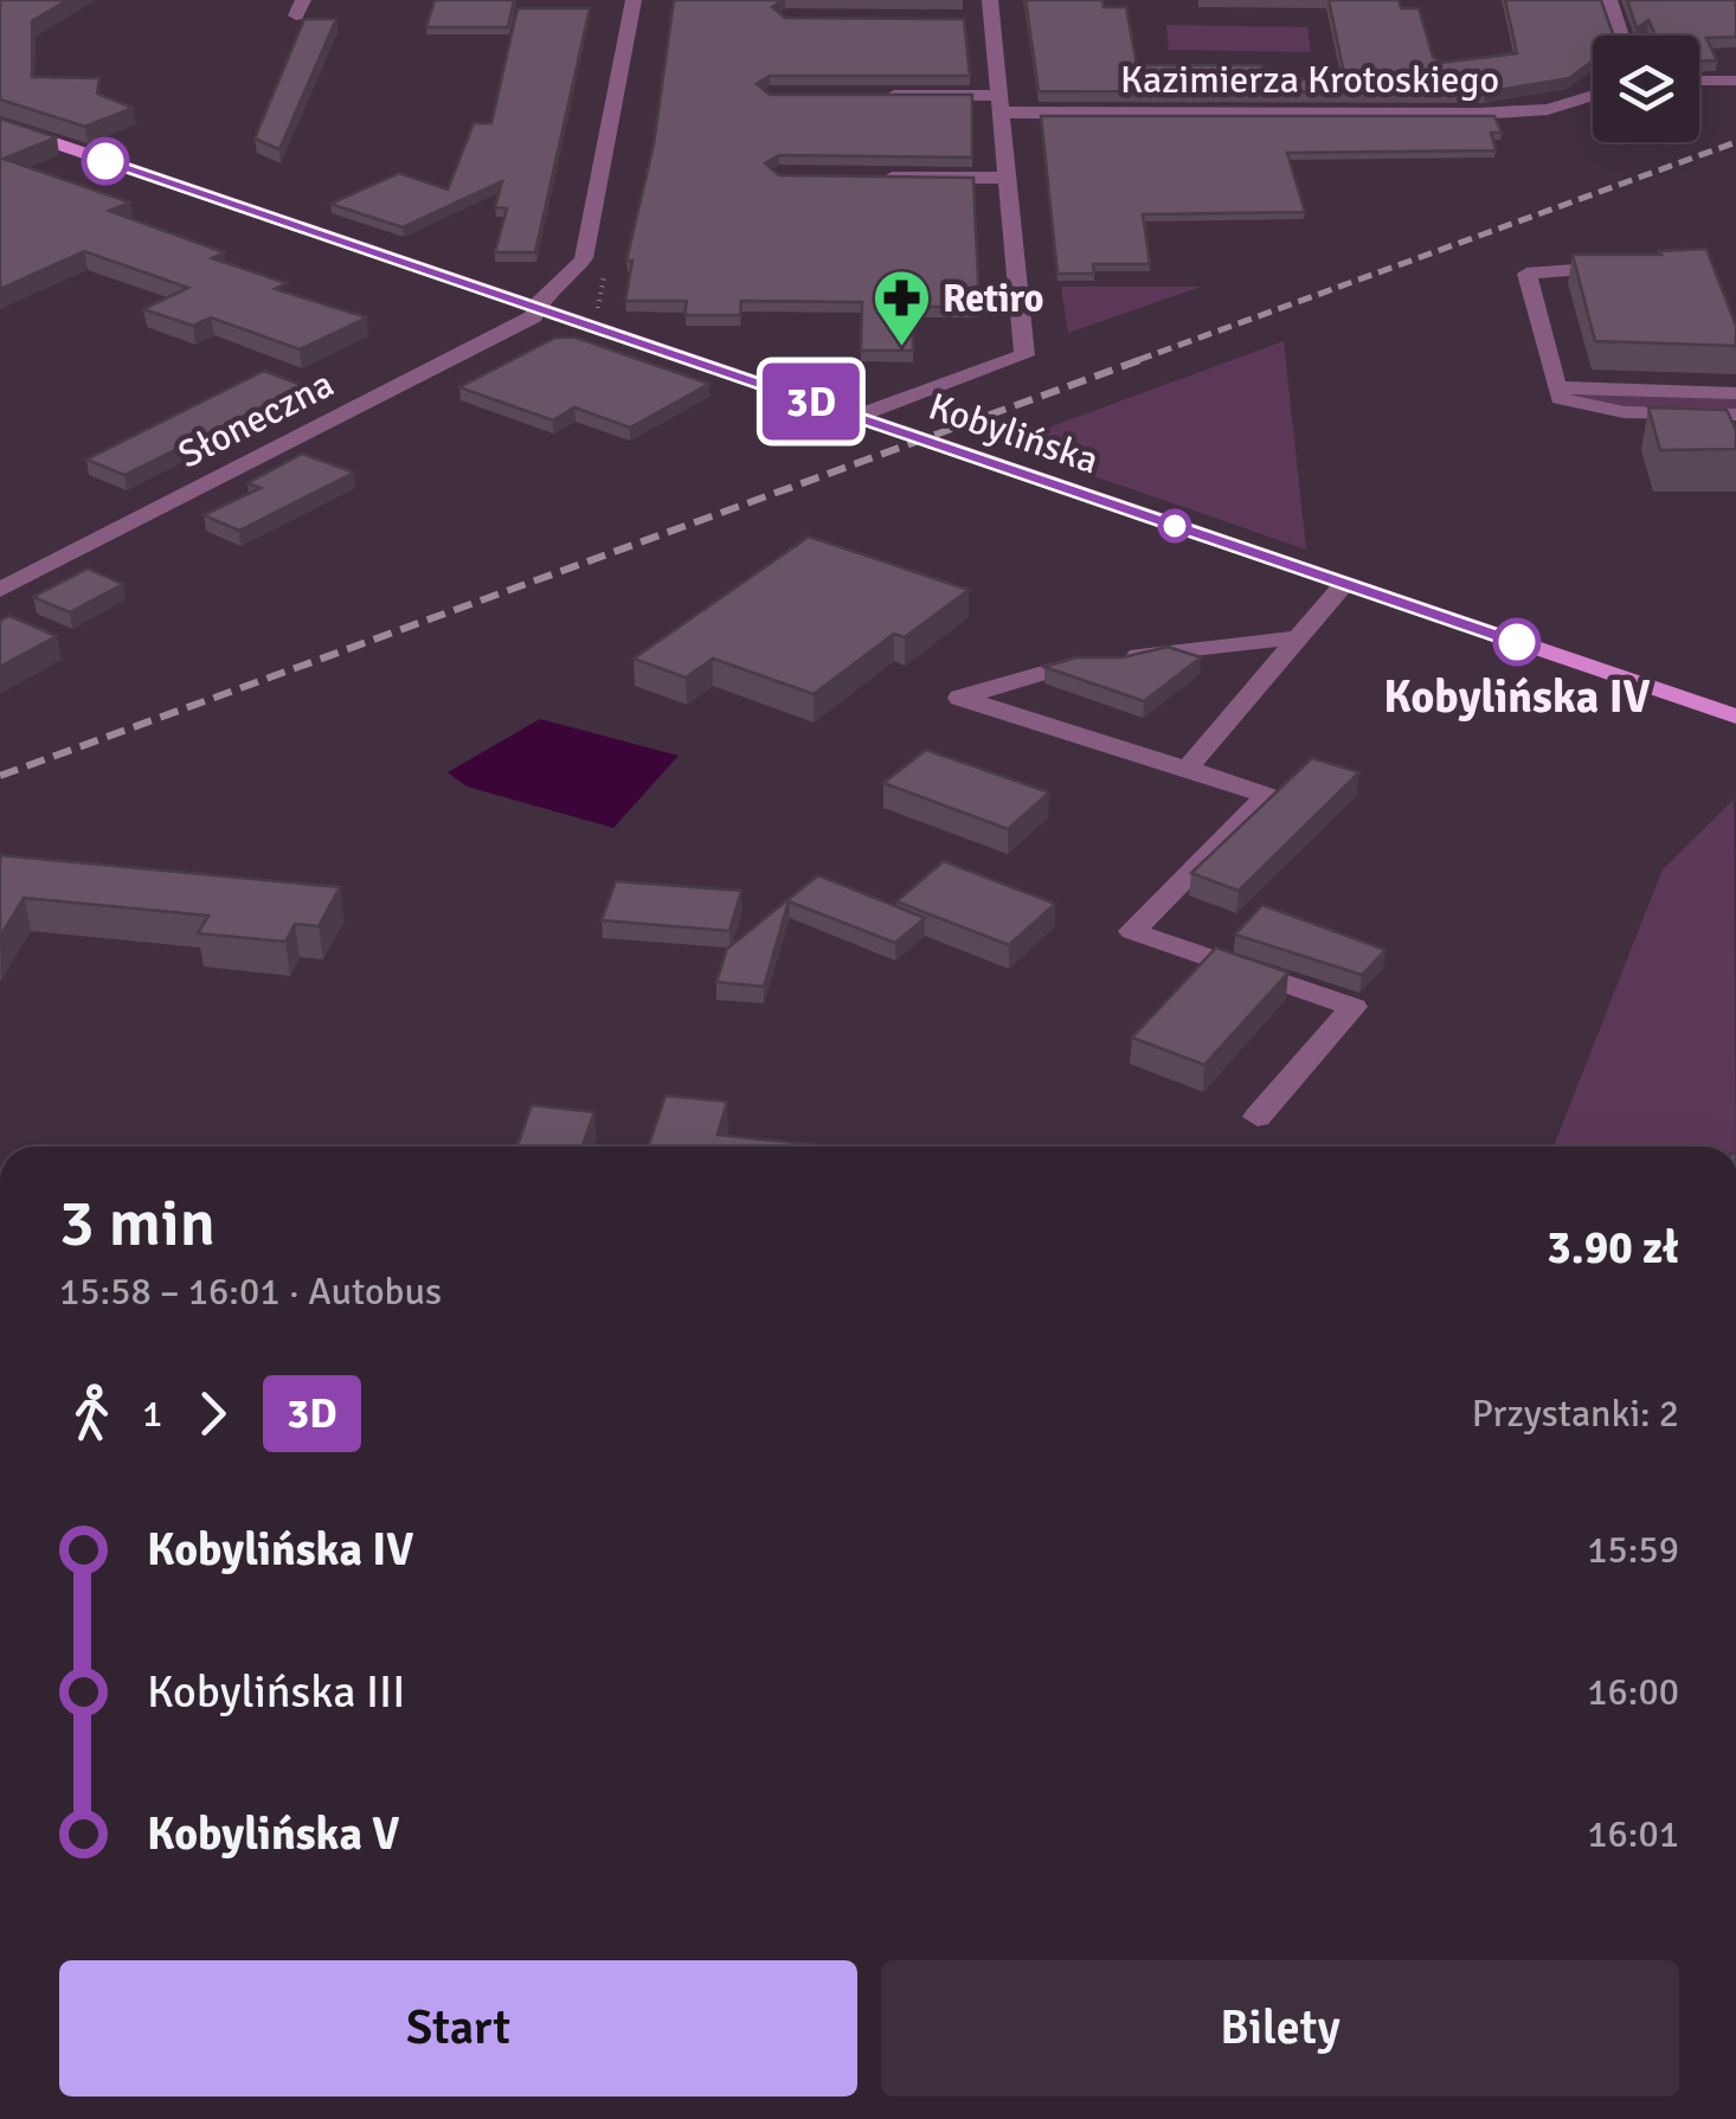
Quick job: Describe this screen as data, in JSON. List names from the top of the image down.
{
  "streets": {
    "main road": ["Kobylińska"],
    "street": ["Kazimierza Krotoskiego", "Słoneczna"]
  },
  "crossings": [
    ["Słoneczna", "Kobylińska"]
  ],
  "places": {
    "pharmacy": ["Retiro"],
    "other": ["Kobylińska IV"]
  },
  "lines": ["bus line 3D"],
  "page": {
    "on_map": "3D",
    "heading": ["3 min", "15:58 – 16:01 · Autobus", "3.90 zł"],
    "legs": ["1", "3D", "Przystanki: 2"],
    "list": [
      {
        "name": "Kobylińska IV",
        "value": "15:59"
      },
      {
        "name": "Kobylińska III",
        "value": "16:00"
      },
      {
        "name": "Kobylińska V",
        "value": "16:01"
      }
    ],
    "buttons": ["Start", "Bilety"]
  }
}
